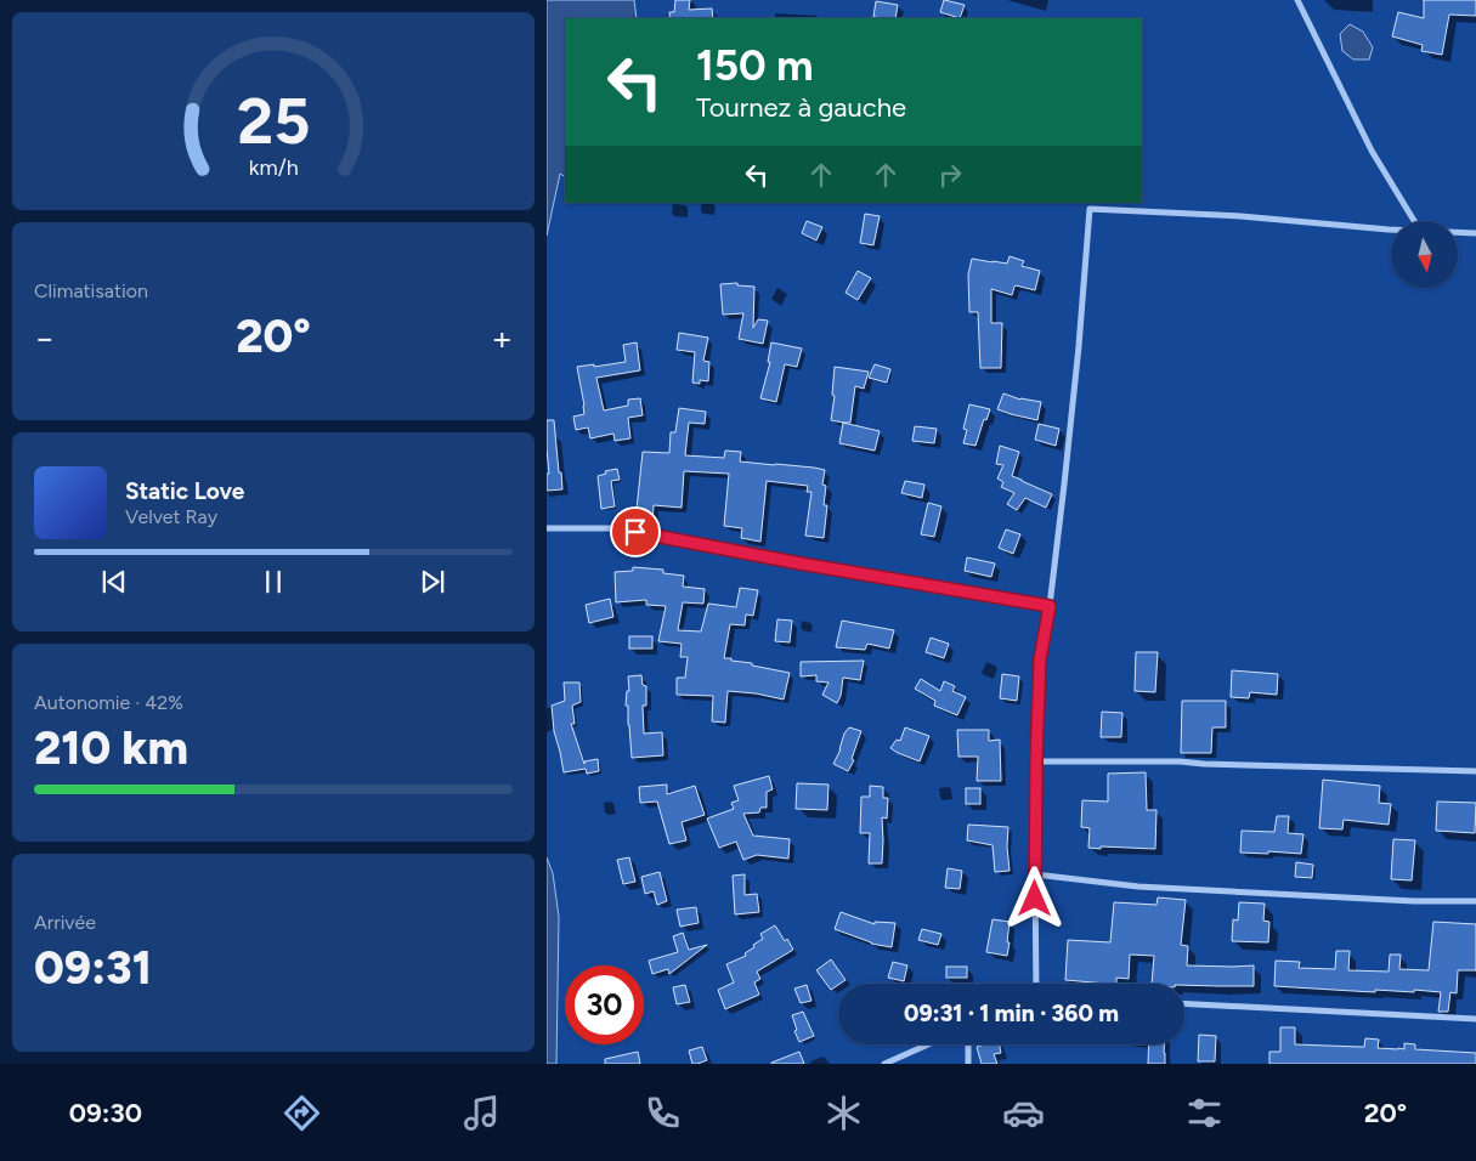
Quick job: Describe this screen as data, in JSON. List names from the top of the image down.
{
  "north": "bottom",
  "page": {
    "turn": ["150 m", "Tournez à gauche"],
    "tile": [
      "Climatisation",
      ["Autonomie · 42%", "210 km"],
      ["Arrivée", "09:31"]
    ],
    "heat": ["−", "20°", "+"],
    "song": ["Static Love", "Velvet Ray"],
    "limit": "30",
    "trip": "09:31 · 1 min · 360 m",
    "tabs": ["09:30", "20°"],
    "gauge": ["25", "km/h"]
  }
}
